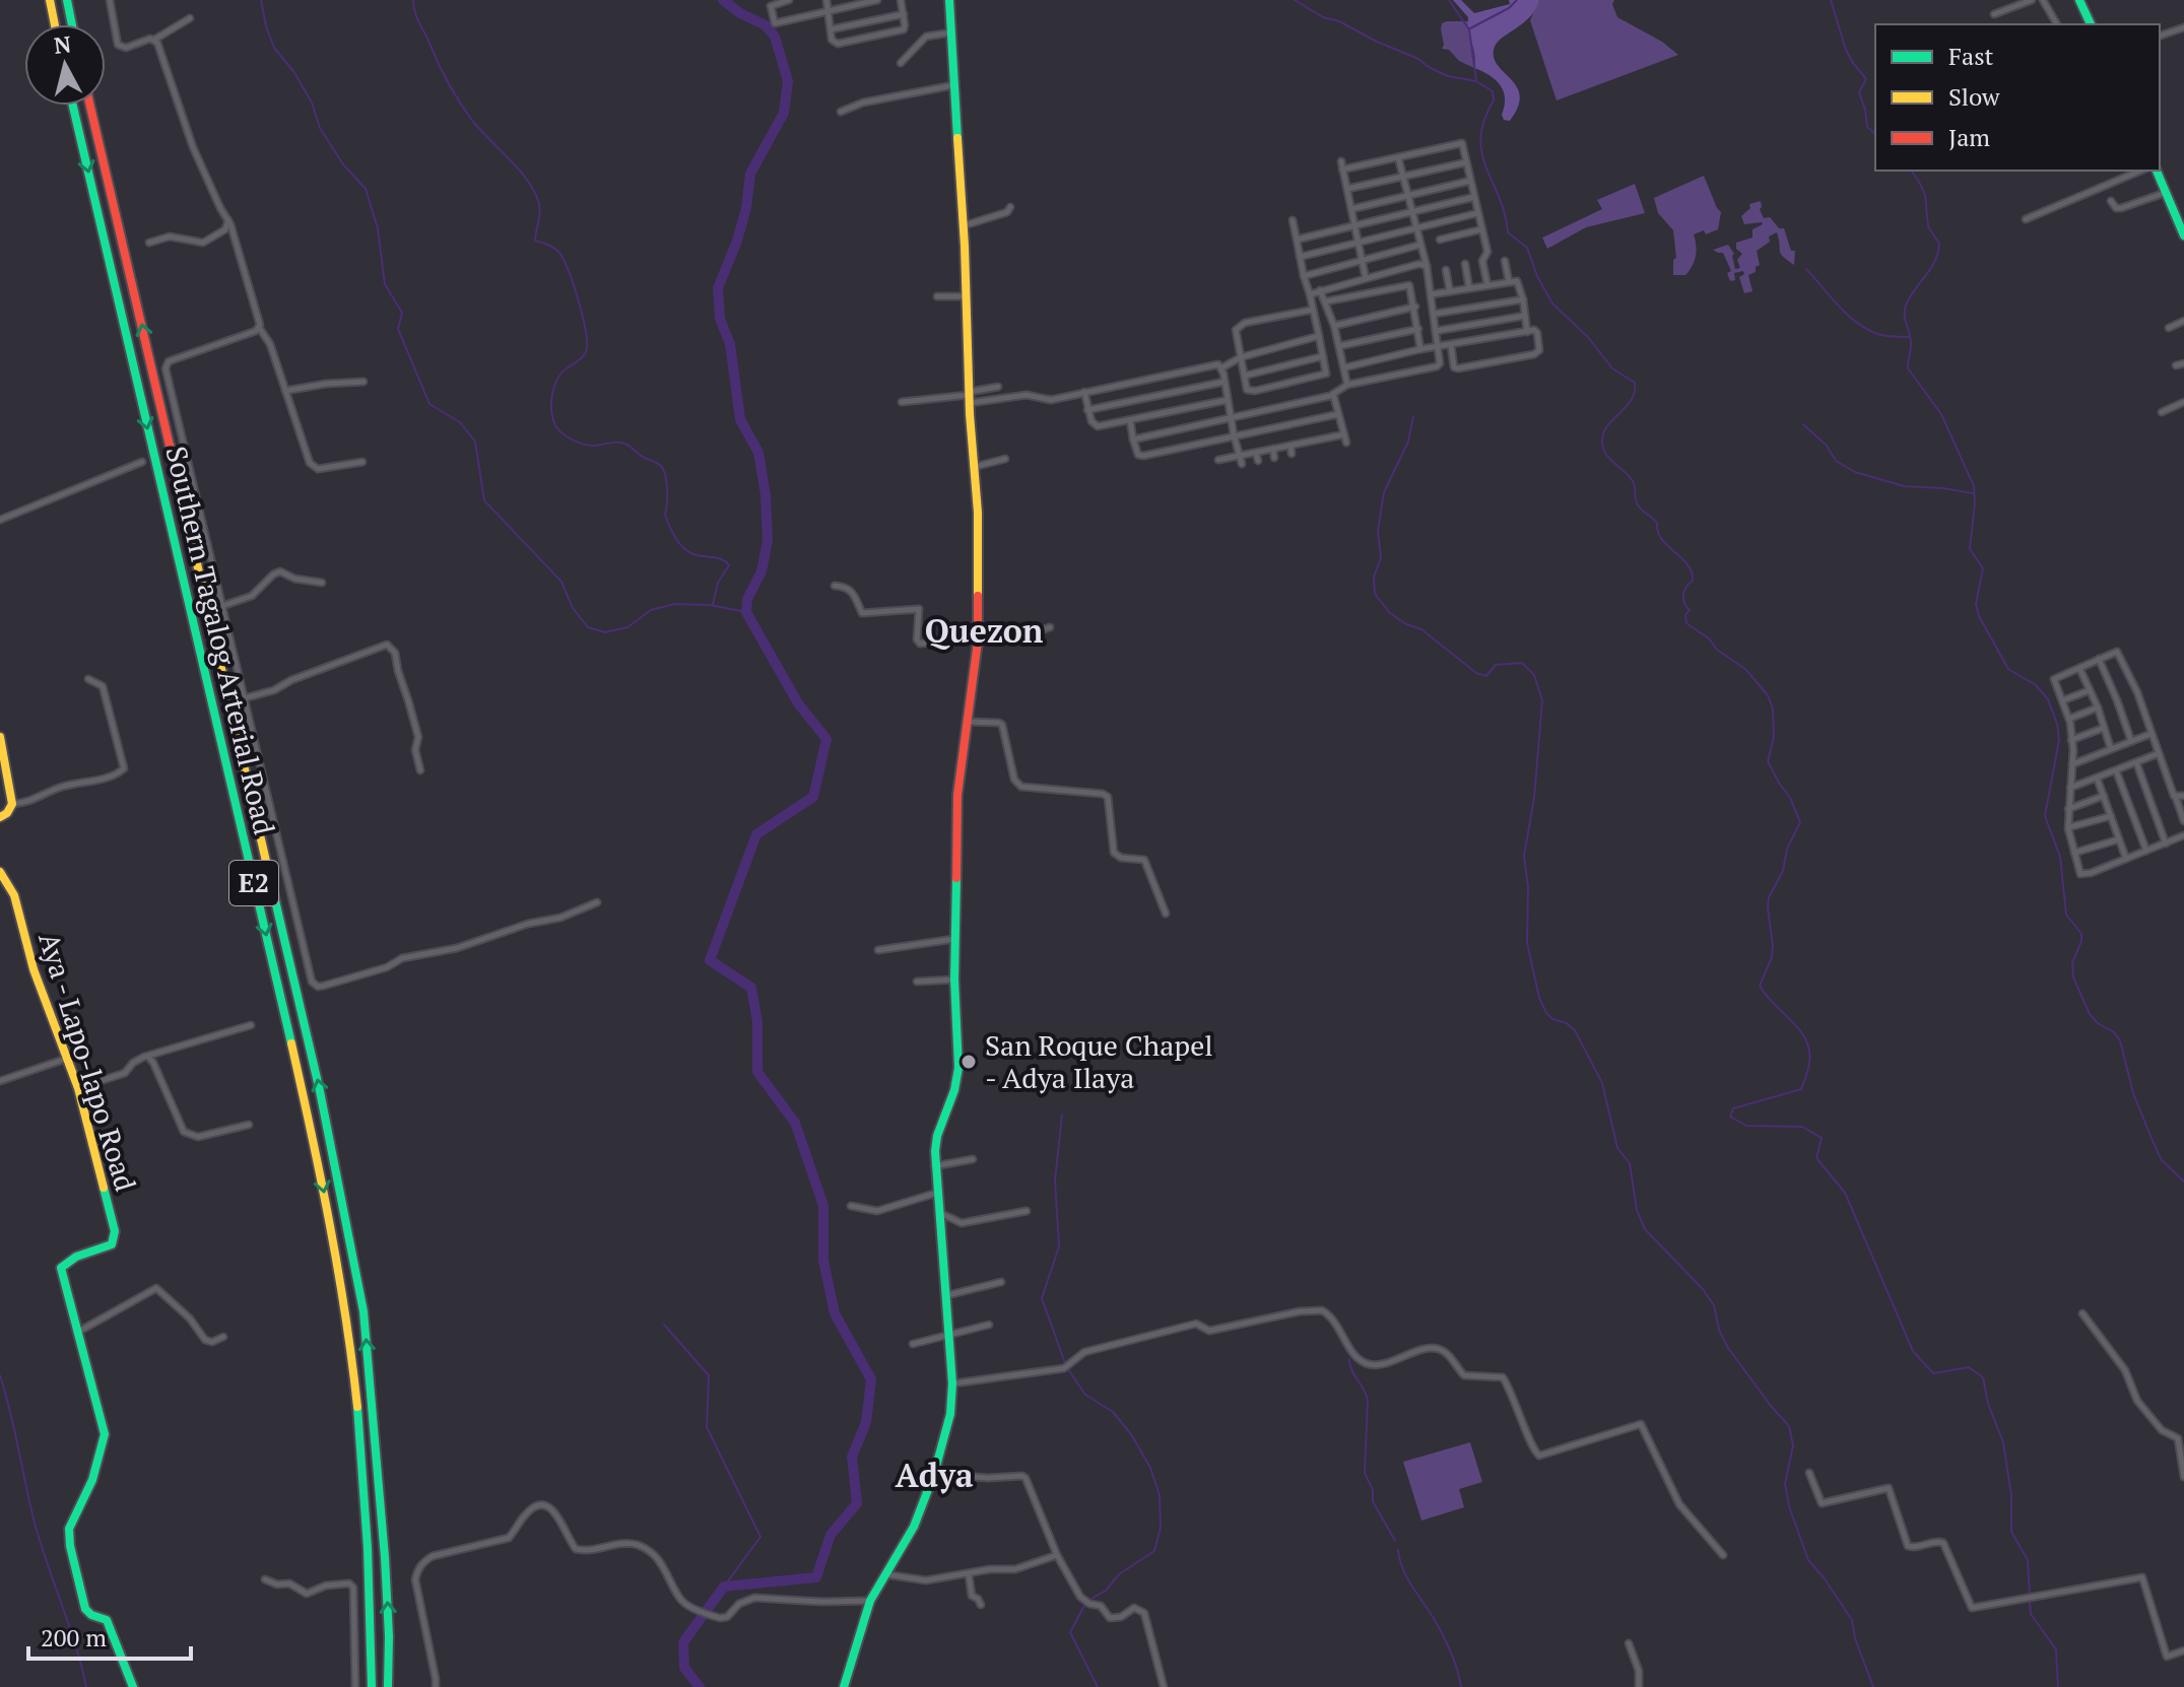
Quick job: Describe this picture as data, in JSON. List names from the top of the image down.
{
  "streets": {
    "main road": ["Southern Tagalog Arterial Road", "E2", "Aya - Lapo-lapo Road"]
  },
  "districts": ["Quezon", "Adya"],
  "places": ["San Roque Chapel - Adya Ilaya"],
  "legend": ["Fast", "Slow", "Jam"],
  "scale_bar": "200 m",
  "north": "top"
}
